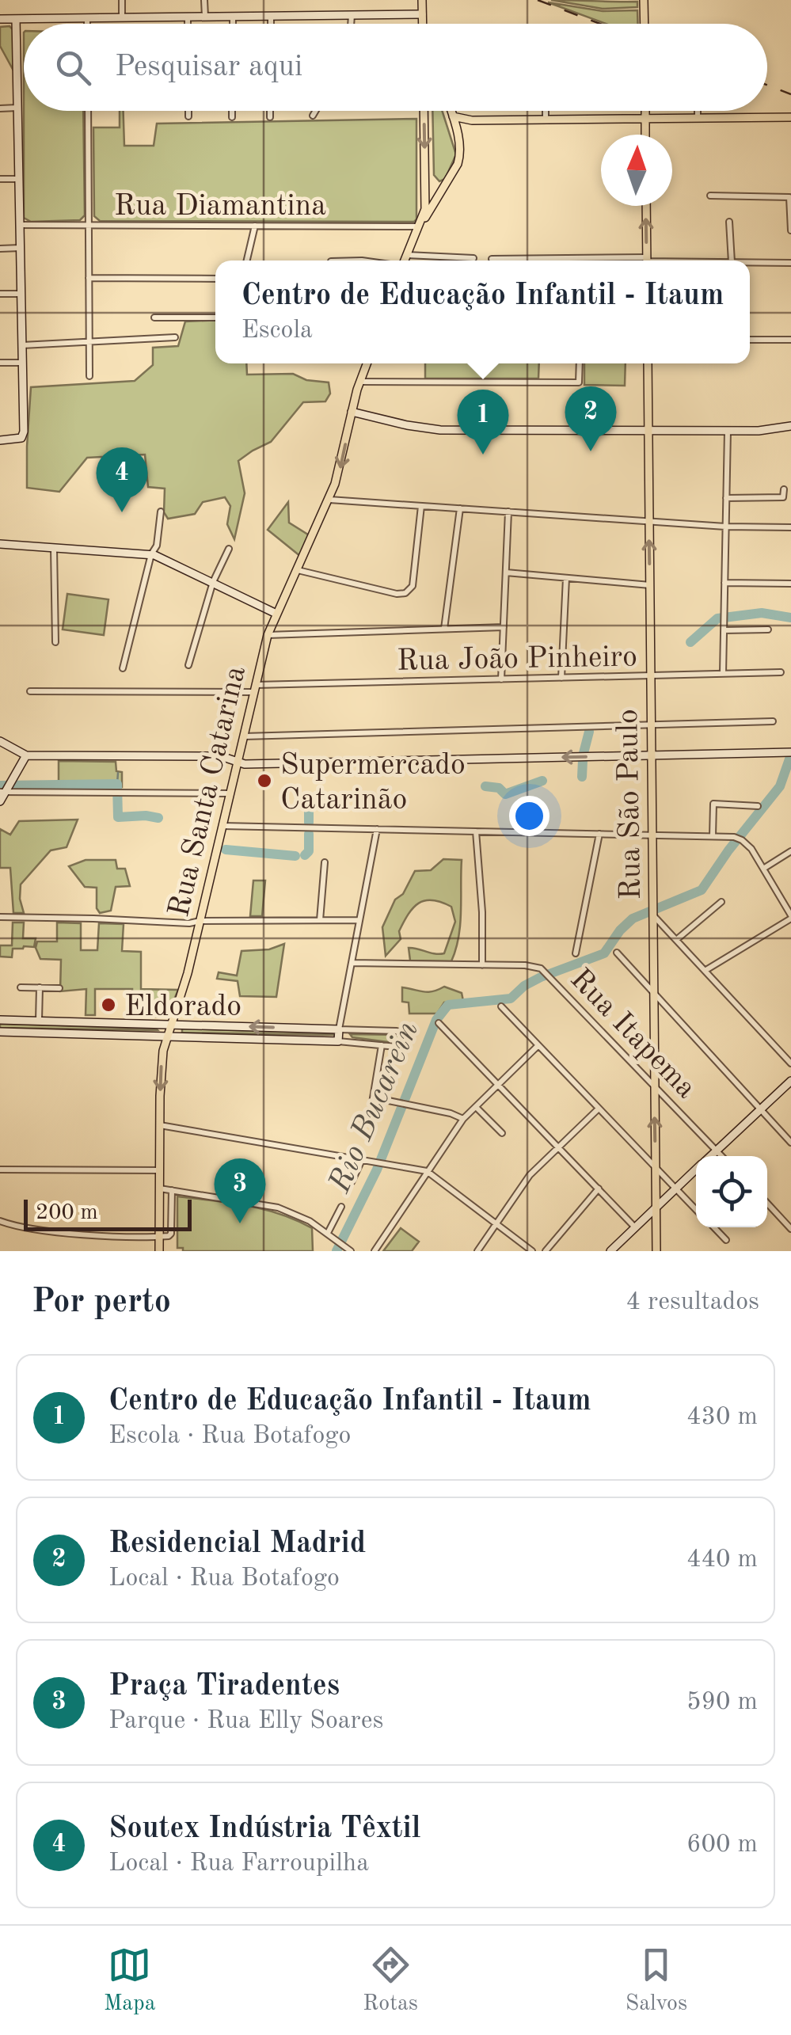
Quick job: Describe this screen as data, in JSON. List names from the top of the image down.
{
  "streets": {
    "main road": ["Rua Santa Catarina", "Rua São Paulo"],
    "street": ["Rua Diamantina", "Rua João Pinheiro", "Rua Itapema"]
  },
  "crossings": [
    ["Rua João Pinheiro", "Rua Santa Catarina"],
    ["Rua João Pinheiro", "Rua São Paulo"],
    ["Rua São Paulo", "Rua Itapema"]
  ],
  "water": ["Rio Bucarein"],
  "places": ["Supermercado Catarinão", "Eldorado"],
  "scale_bar": "200 m",
  "north": "top",
  "page": {
    "search": "Pesquisar aqui",
    "popup": ["Centro de Educação Infantil - Itaum", "Escola"],
    "pins": [
      "2",
      "1",
      "4",
      "3"
    ],
    "scale": "200 m",
    "heading": ["Por perto", "4 resultados"],
    "list": [
      {
        "mark": "1",
        "name": "Centro de Educação Infantil - Itaum",
        "note": "Escola · Rua Botafogo",
        "value": "430 m"
      },
      {
        "mark": "2",
        "name": "Residencial Madrid",
        "note": "Local · Rua Botafogo",
        "value": "440 m"
      },
      {
        "mark": "3",
        "name": "Praça Tiradentes",
        "note": "Parque · Rua Elly Soares",
        "value": "590 m"
      },
      {
        "mark": "4",
        "name": "Soutex Indústria Têxtil",
        "note": "Local · Rua Farroupilha",
        "value": "600 m"
      }
    ],
    "nav": ["Mapa", "Rotas", "Salvos"]
  }
}
